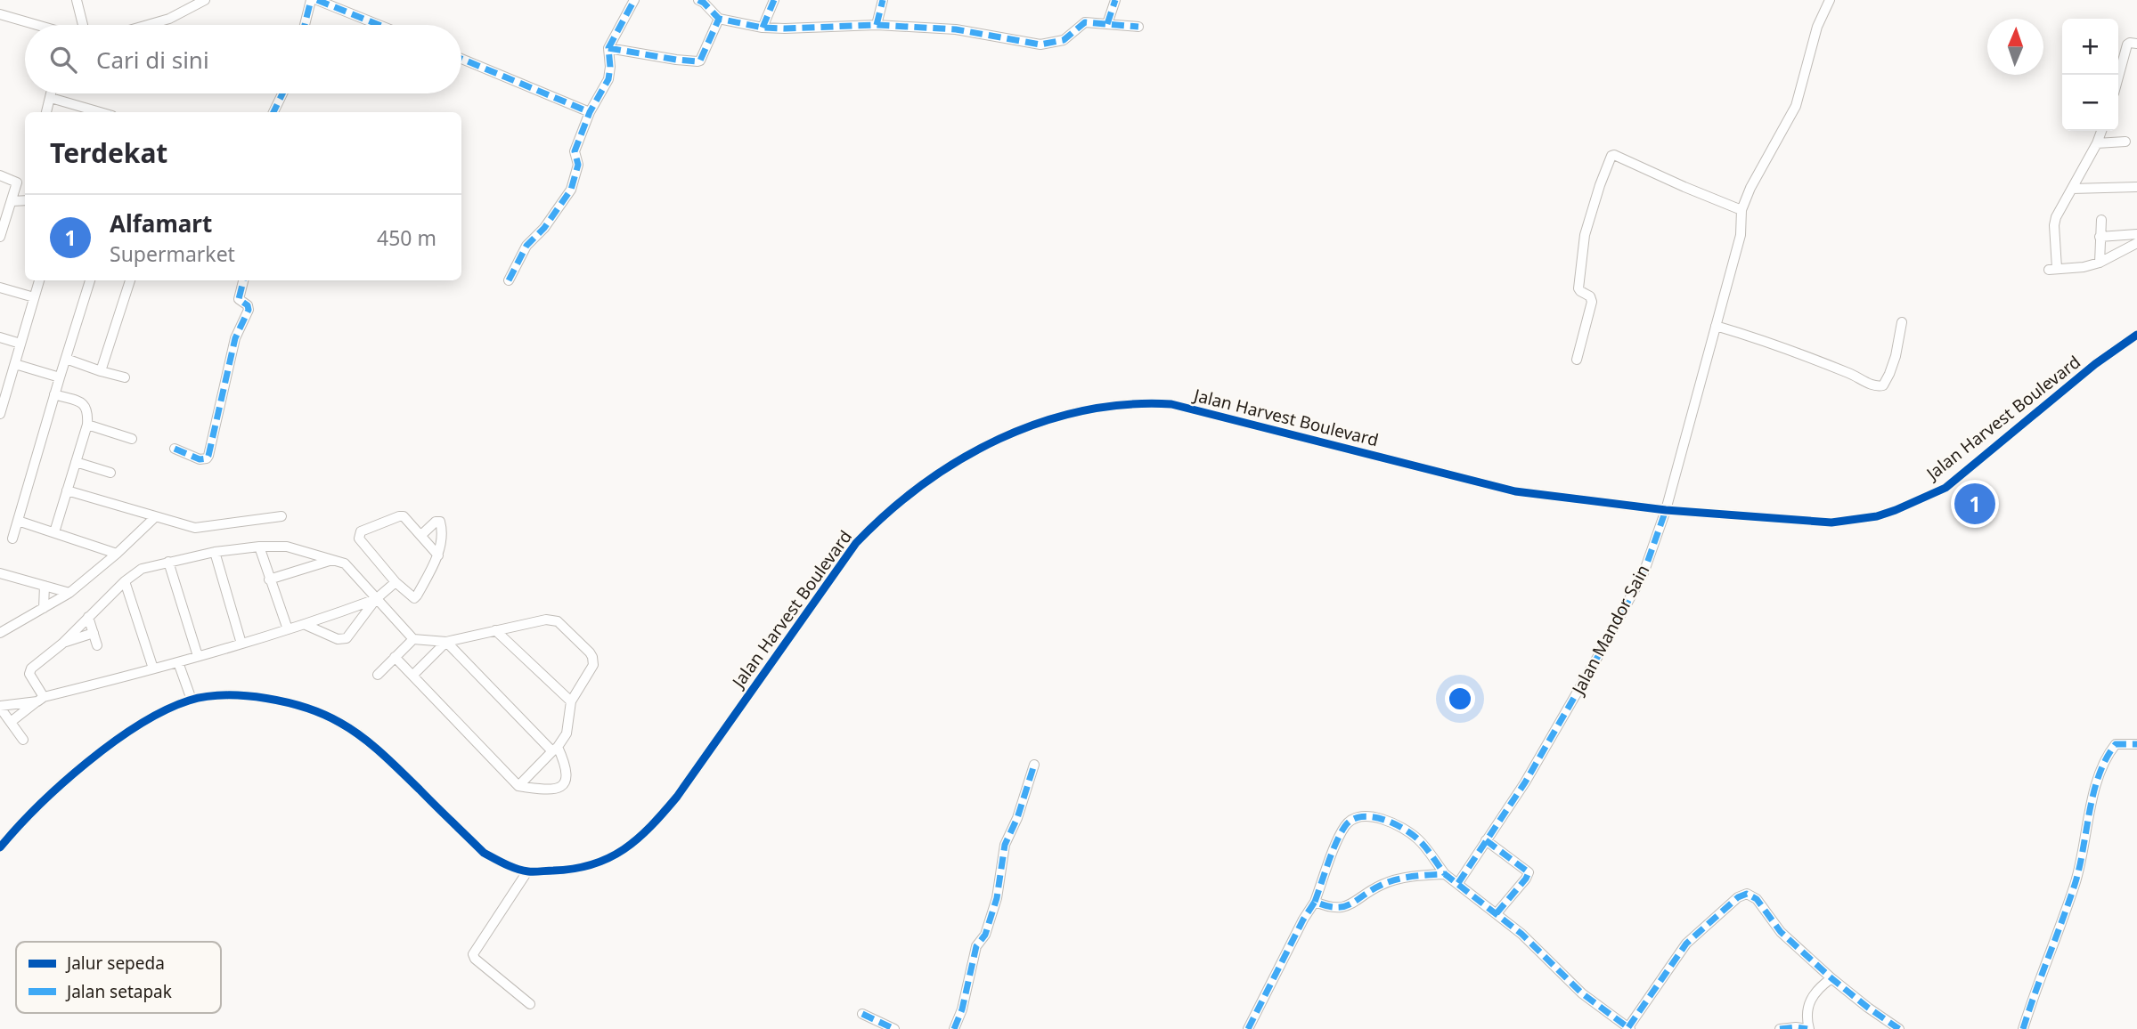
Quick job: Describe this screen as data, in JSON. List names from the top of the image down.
{
  "streets": {
    "street": ["Jalan Harvest Boulevard", "Jalan Mandor Sain"]
  },
  "crossings": [
    ["Jalan Harvest Boulevard", "Jalan Mandor Sain"]
  ],
  "legend": ["Jalur sepeda", "Jalan setapak"],
  "north": "top",
  "page": {
    "map_buttons": ["+", "−"],
    "search": "Cari di sini",
    "heading": "Terdekat",
    "list": [
      {
        "mark": "1",
        "name": "Alfamart",
        "note": "Supermarket",
        "value": "450 m"
      }
    ],
    "pins": "1"
  }
}
